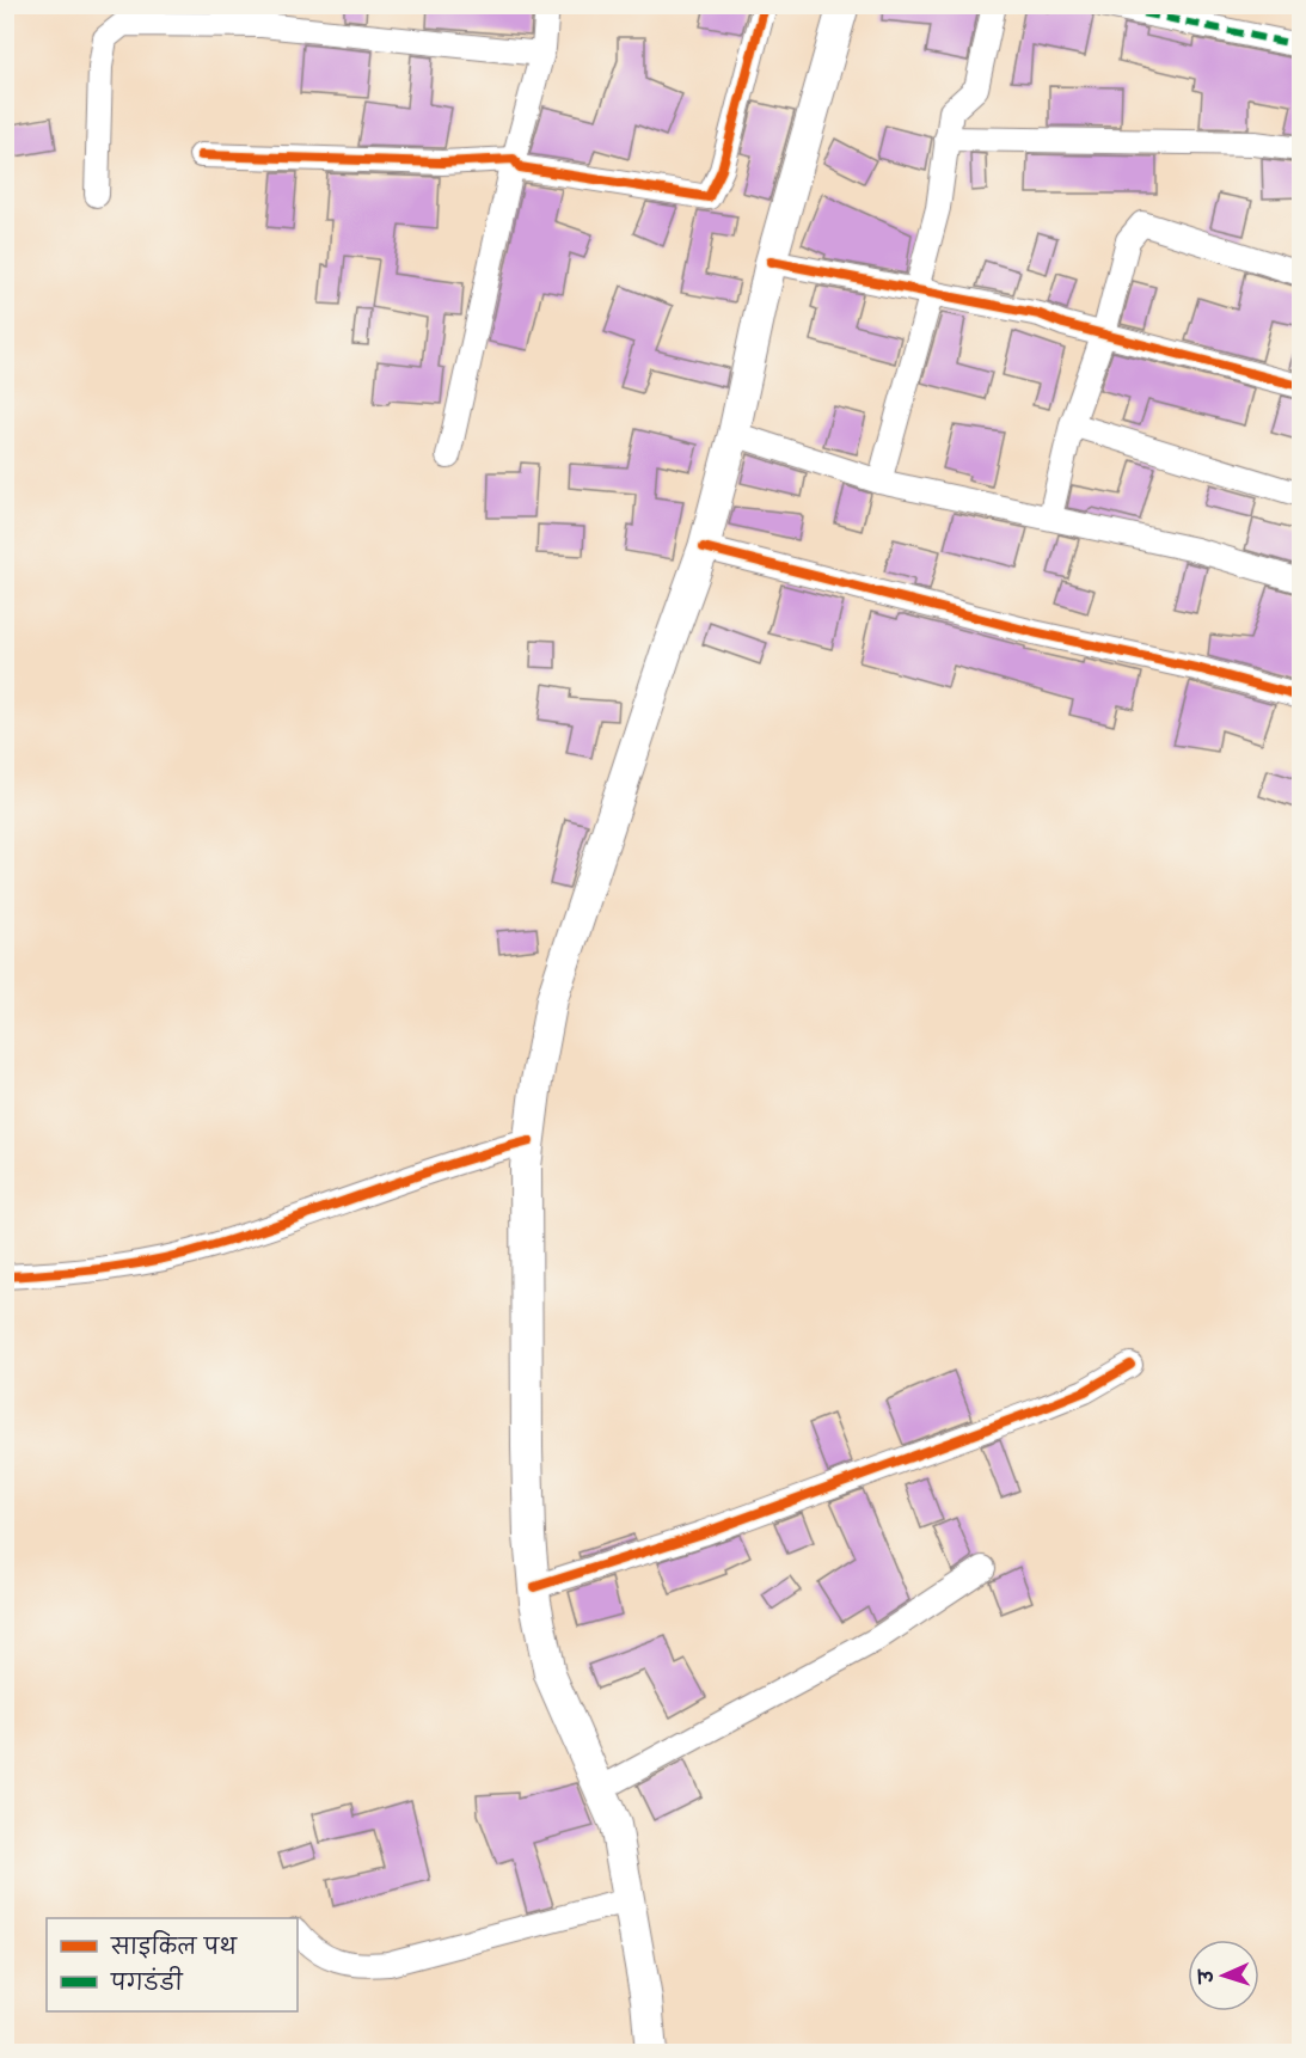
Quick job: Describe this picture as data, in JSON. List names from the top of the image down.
{
  "legend": ["साइकिल पथ", "पगडंडी"],
  "north": "left"
}
